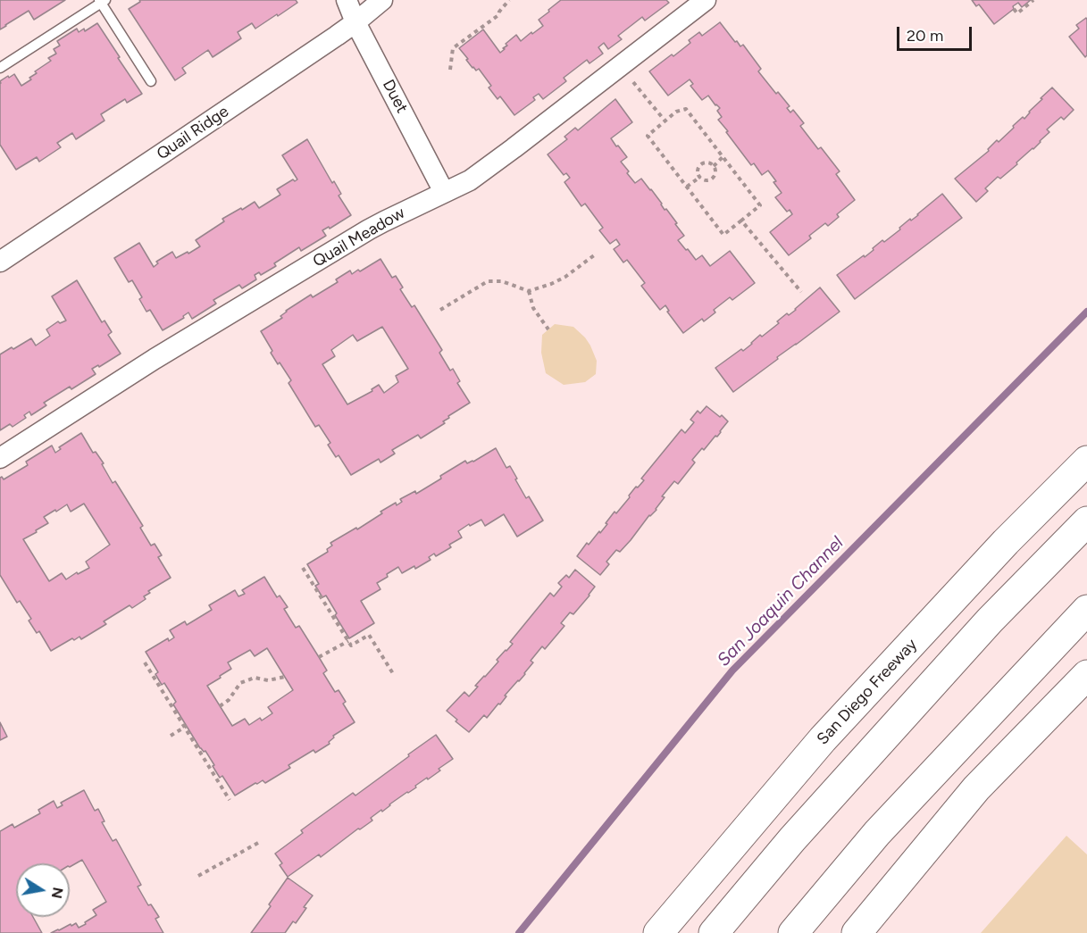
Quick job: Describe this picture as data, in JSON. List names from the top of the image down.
{
  "streets": {
    "highway": ["San Diego Freeway"],
    "street": ["Duet", "Quail Ridge", "Quail Meadow"]
  },
  "crossings": [
    ["Duet", "Quail Ridge"],
    ["Duet", "Quail Meadow"]
  ],
  "water": ["San Joaquin Channel"],
  "scale_bar": "20 m",
  "north": "right"
}
